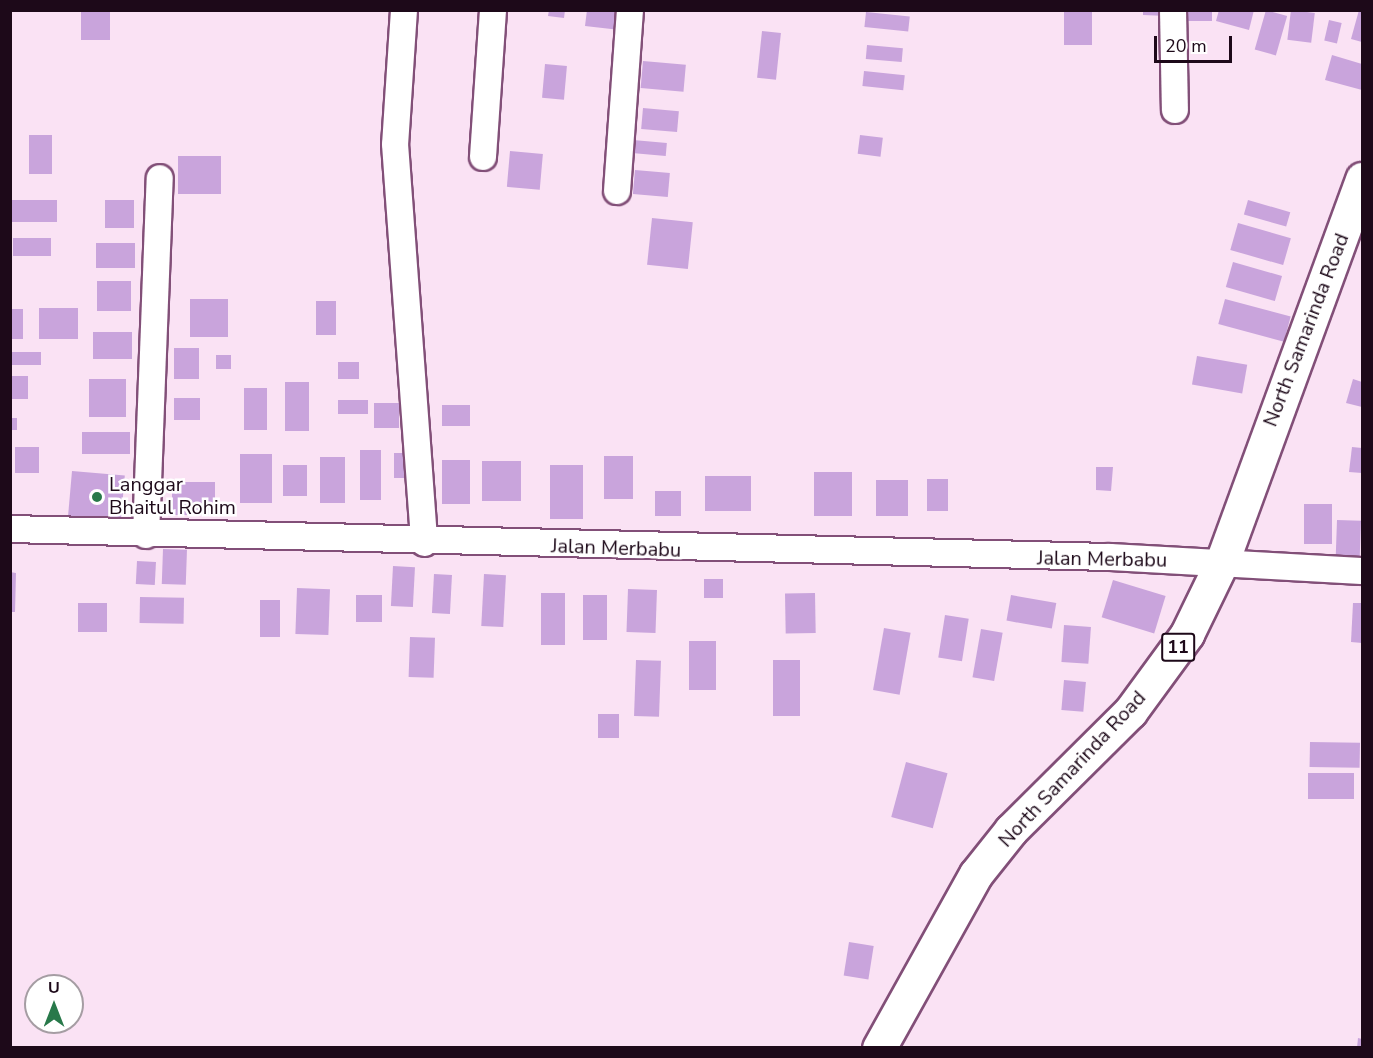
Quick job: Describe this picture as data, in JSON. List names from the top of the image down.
{
  "streets": {
    "highway": ["North Samarinda Road", "11"],
    "street": ["Jalan Merbabu"]
  },
  "crossings": [
    ["North Samarinda Road", "Jalan Merbabu"]
  ],
  "places": ["Langgar Bhaitul Rohim"],
  "scale_bar": "20 m",
  "north": "top"
}
